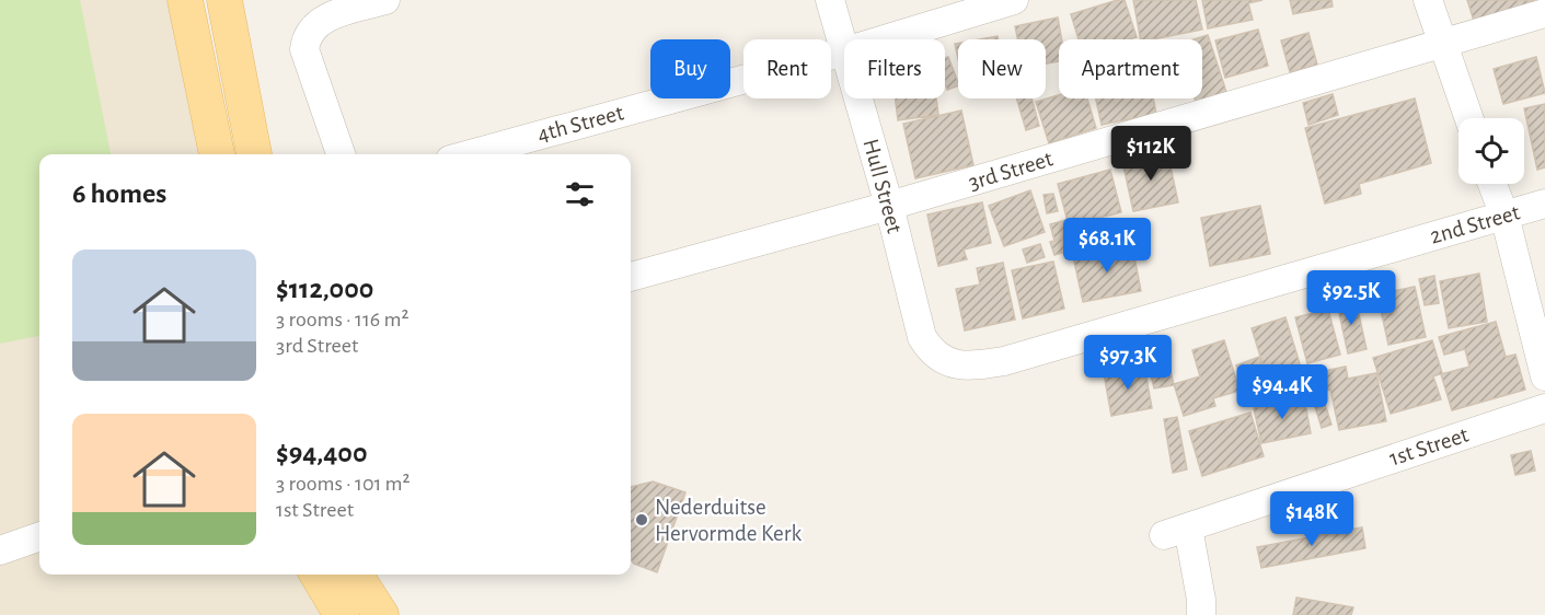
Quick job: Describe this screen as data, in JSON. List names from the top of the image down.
{
  "streets": {
    "street": [
      "4th Street",
      "3rd Street",
      "Hull Street",
      "2nd Street",
      "1st Street"
    ]
  },
  "crossings": [
    ["3rd Street", "Hull Street"],
    ["Hull Street", "2nd Street"]
  ],
  "places": ["Nederduitse Hervormde Kerk"],
  "page": {
    "chip": [
      "Buy",
      "Rent",
      "Filters",
      "New",
      "Apartment"
    ],
    "price": [
      "$112K",
      "$68.1K",
      "$92.5K",
      "$97.3K",
      "$94.4K",
      "$148K"
    ],
    "heading": "6 homes",
    "list": [
      {
        "name": "$112,000",
        "note": "3 rooms · 116 m² · 3rd Street"
      },
      {
        "name": "$94,400",
        "note": "3 rooms · 101 m² · 1st Street"
      }
    ]
  }
}
